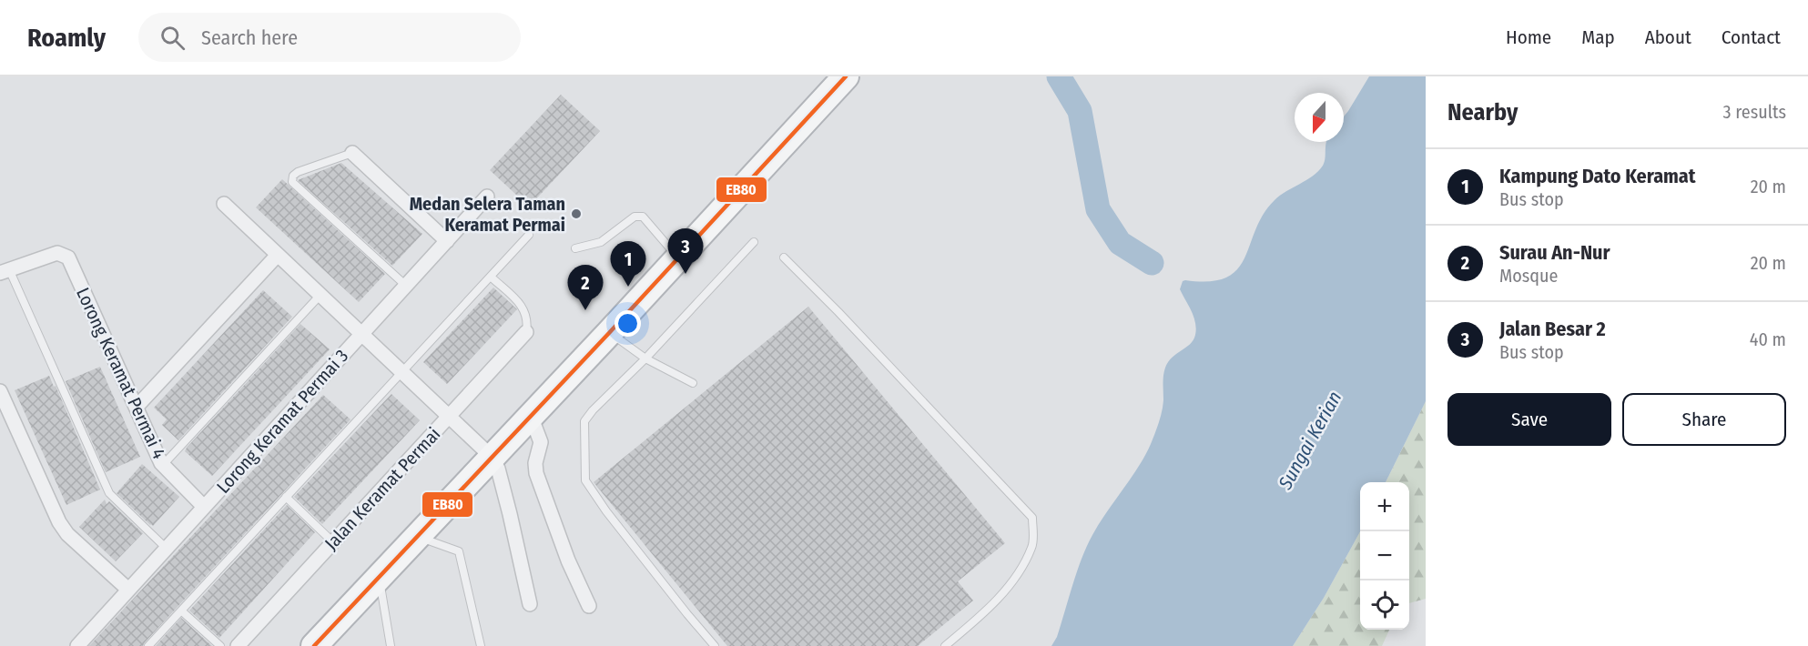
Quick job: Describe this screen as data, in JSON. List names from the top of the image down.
{
  "streets": {
    "street": ["Lorong Keramat Permai 4", "Lorong Keramat Permai 3", "Jalan Keramat Permai"]
  },
  "crossings": [
    ["Lorong Keramat Permai 4", "Lorong Keramat Permai 3"]
  ],
  "water": ["Sungai Kerian"],
  "places": ["Medan Selera Taman Keramat Permai"],
  "lines": ["transit line EB80"],
  "north": "bottom",
  "page": {
    "header": "Roamly",
    "search": "Search here",
    "nav": [
      "Home",
      "Map",
      "About",
      "Contact"
    ],
    "heading": ["Nearby", "3 results"],
    "list": [
      {
        "mark": "1",
        "name": "Kampung Dato Keramat",
        "note": "Bus stop",
        "value": "20 m"
      },
      {
        "mark": "2",
        "name": "Surau An-Nur",
        "note": "Mosque",
        "value": "20 m"
      },
      {
        "mark": "3",
        "name": "Jalan Besar 2",
        "note": "Bus stop",
        "value": "40 m"
      }
    ],
    "pins": ["3", "1", "2"],
    "buttons": ["Save", "Share"],
    "map_buttons": ["+", "−"]
  }
}
